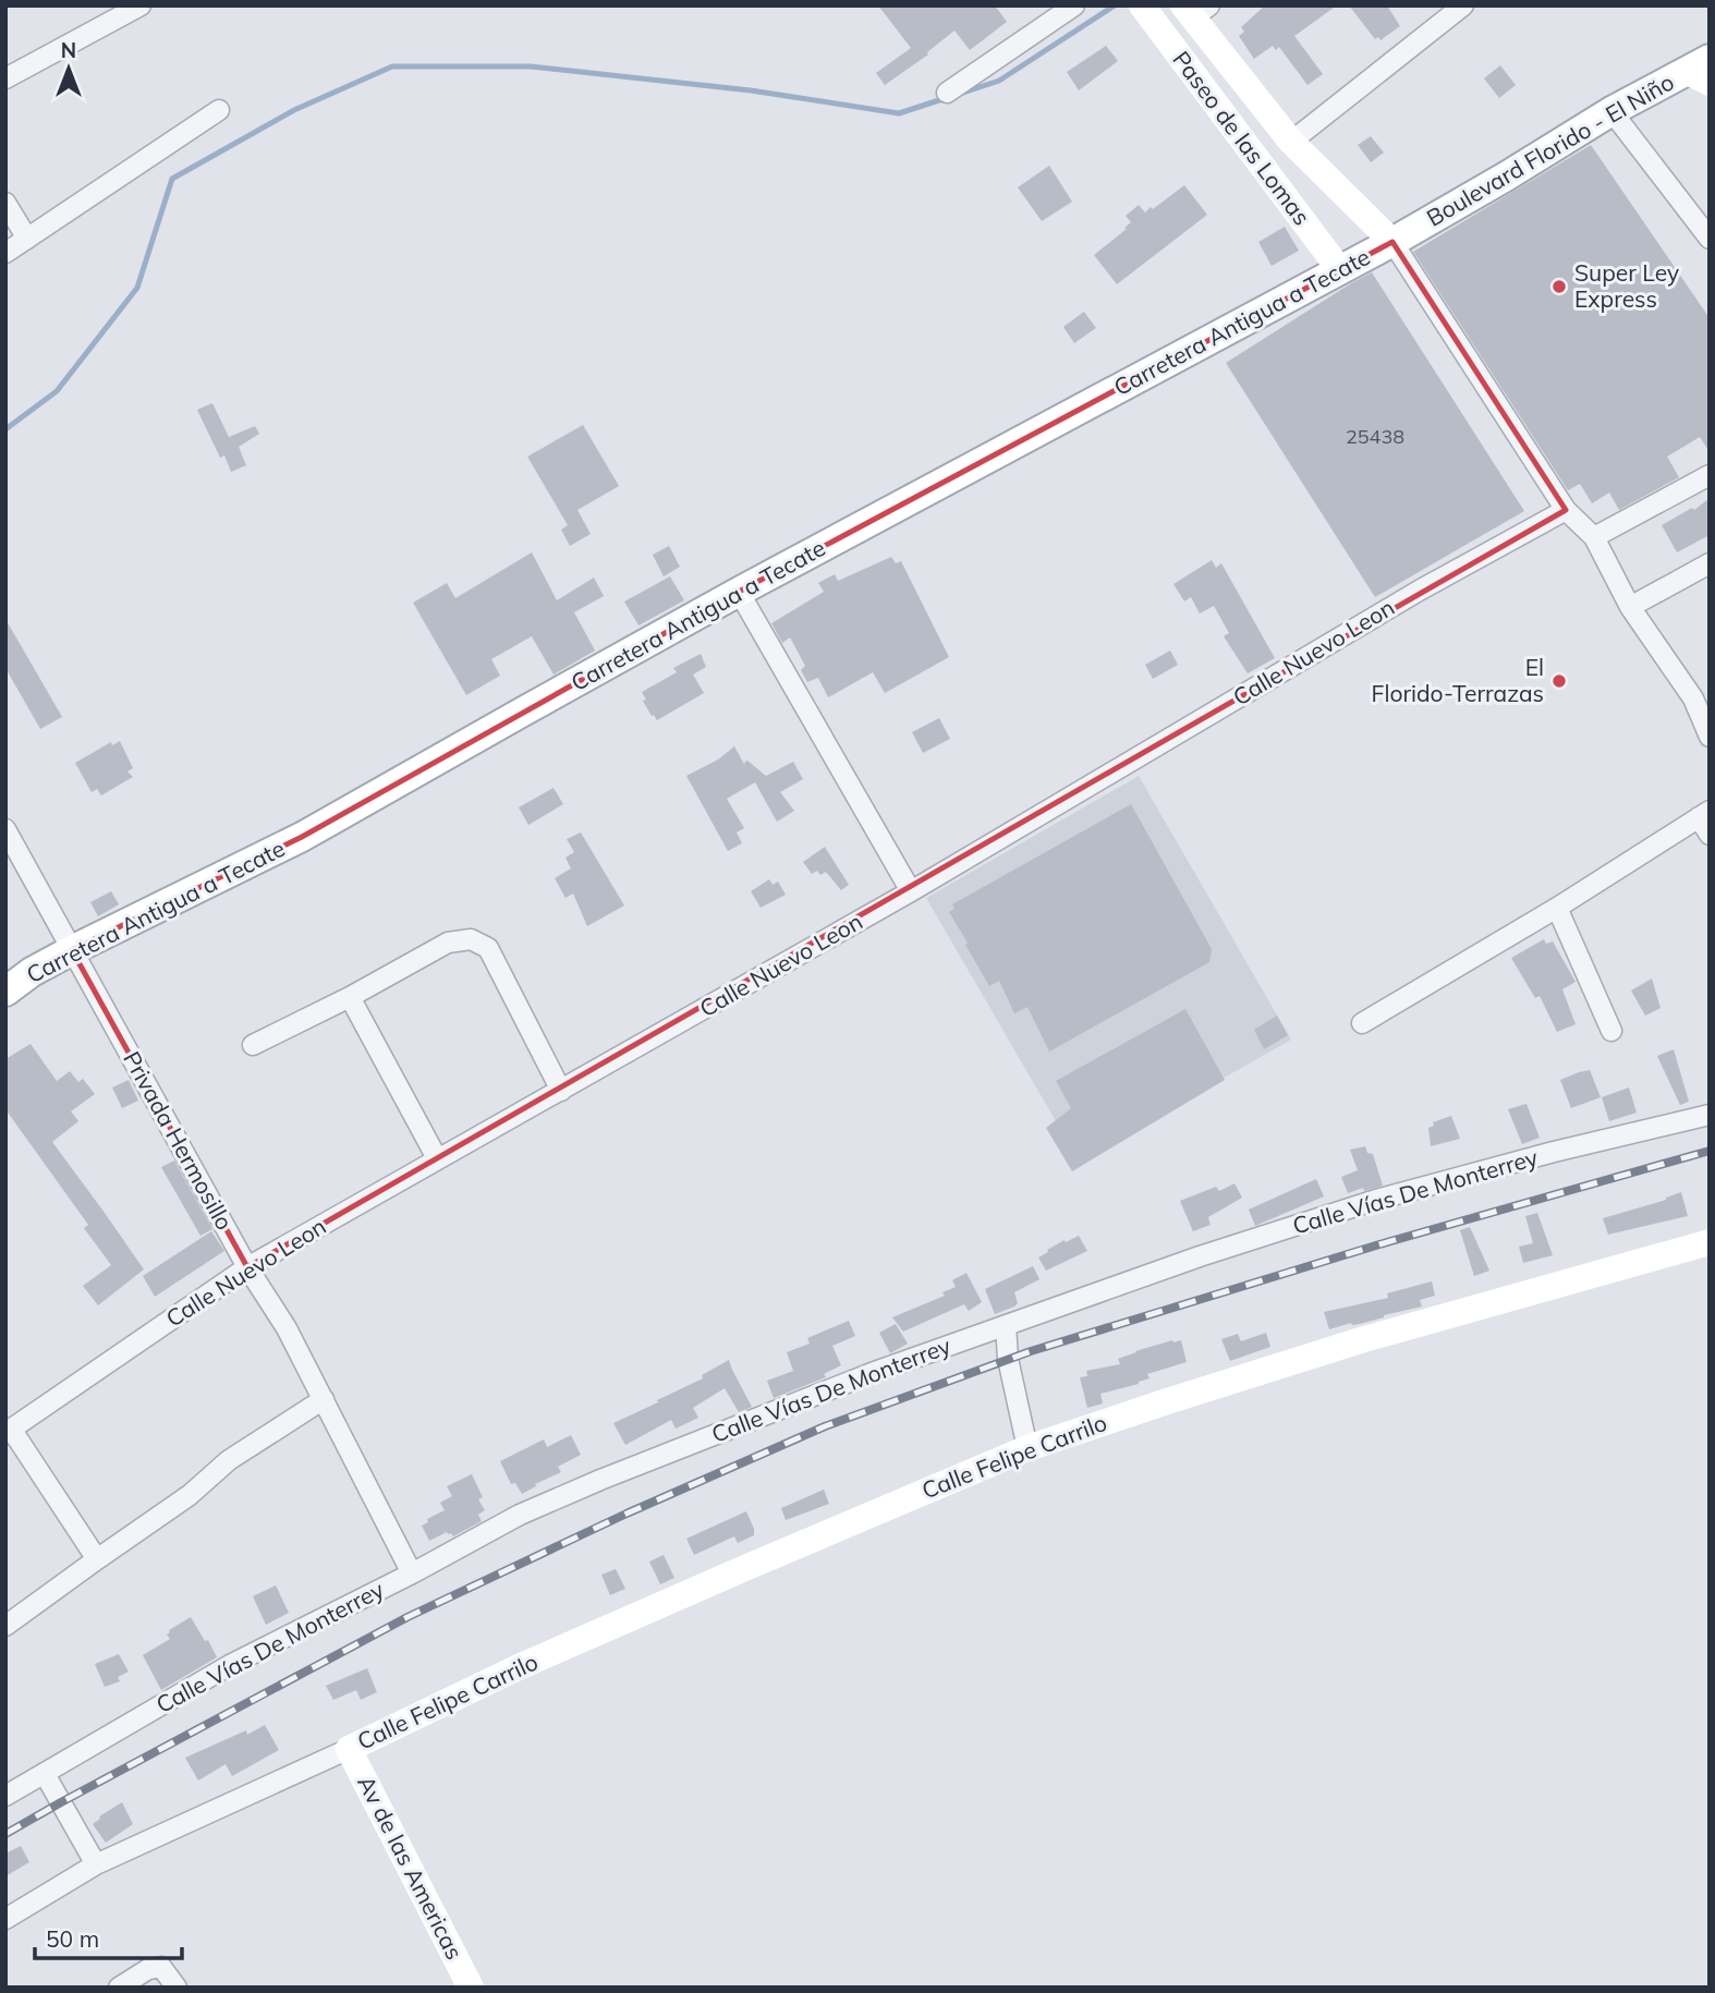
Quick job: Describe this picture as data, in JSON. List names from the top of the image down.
{
  "streets": {
    "main road": ["Boulevard Florido - El Niño", "Carretera Antigua a Tecate"],
    "street": [
      "Paseo de las Lomas",
      "Calle Nuevo Leon",
      "Privada Hermosillo",
      "Calle Vías De Monterrey",
      "Calle Felipe Carrilo",
      "Av de las Americas"
    ]
  },
  "crossings": [
    ["Paseo de las Lomas", "Boulevard Florido - El Niño"],
    ["Paseo de las Lomas", "Carretera Antigua a Tecate"],
    ["Boulevard Florido - El Niño", "Carretera Antigua a Tecate"],
    ["Carretera Antigua a Tecate", "Privada Hermosillo"],
    ["Calle Nuevo Leon", "Privada Hermosillo"],
    ["Privada Hermosillo", "Calle Vías De Monterrey"],
    ["Calle Felipe Carrilo", "Av de las Americas"]
  ],
  "places": ["Super Ley Express", "El Florido-Terrazas"],
  "house_numbers": ["25438"],
  "scale_bar": "50 m",
  "north": "top"
}
